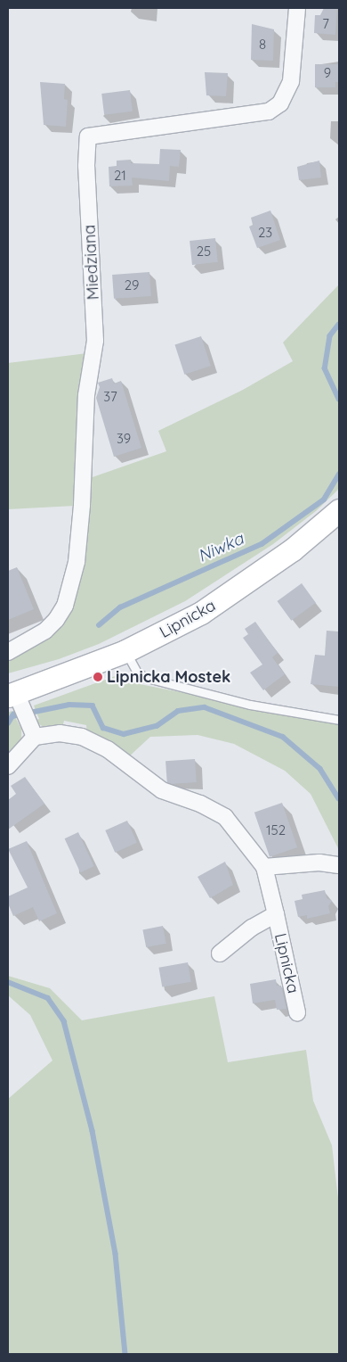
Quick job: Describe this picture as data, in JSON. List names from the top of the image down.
{
  "streets": {
    "street": ["Miedziana", "Lipnicka"]
  },
  "water": ["Niwka"],
  "places": ["Lipnicka Mostek"],
  "house_numbers": [
    "7",
    "8",
    "9",
    "21",
    "23",
    "25",
    "29",
    "37",
    "39",
    "152"
  ]
}
